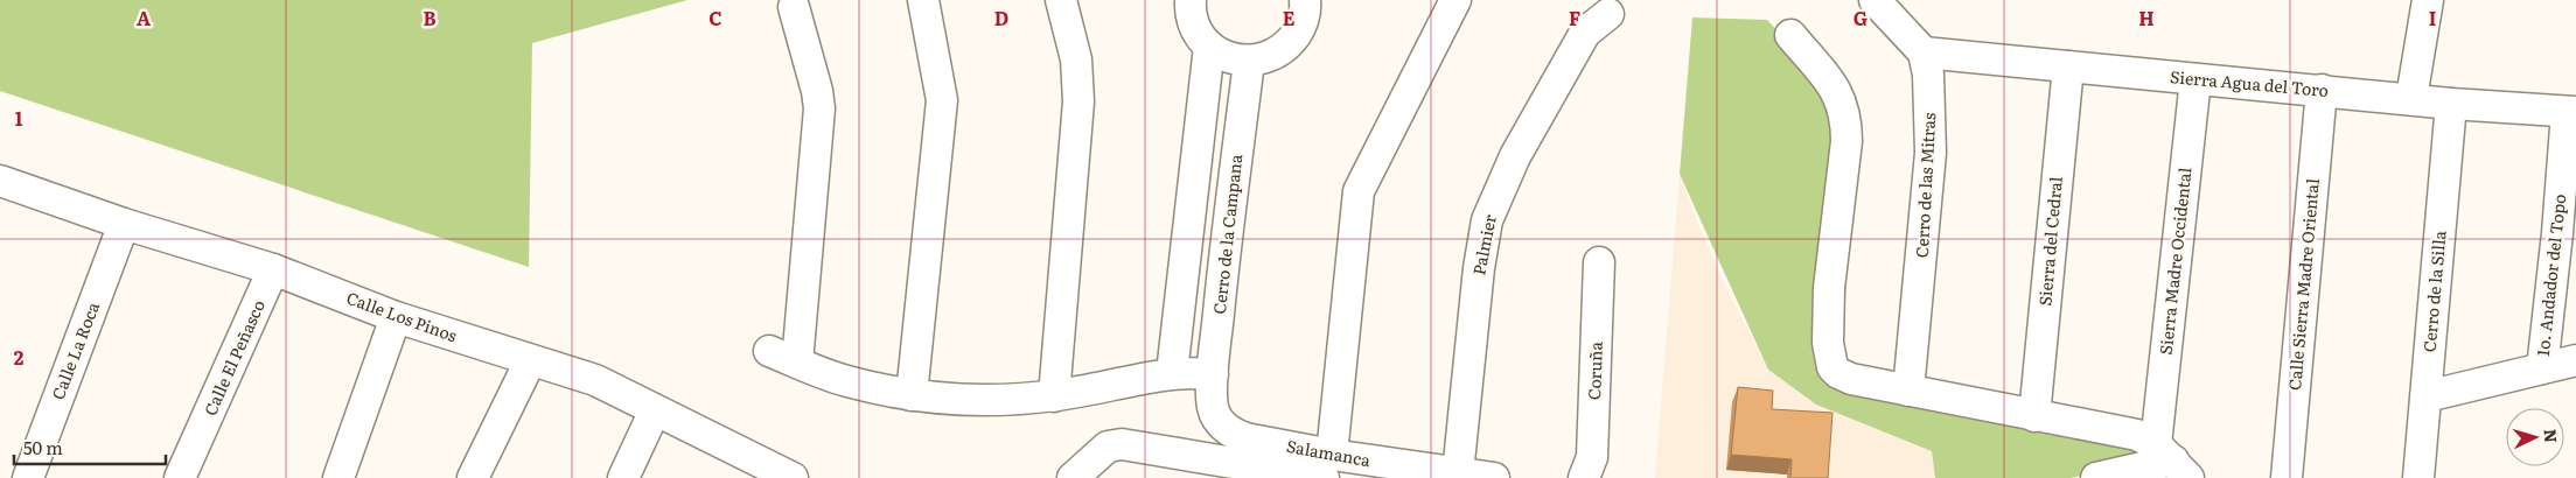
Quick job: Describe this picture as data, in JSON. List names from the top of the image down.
{
  "streets": {
    "street": [
      "Sierra Agua del Toro",
      "Cerro de las Mitras",
      "Cerro de la Campana",
      "Sierra del Cedral",
      "Palmier",
      "Sierra Madre Occidental",
      "1o. Andador del Topo",
      "Calle Sierra Madre Oriental",
      "Cerro de la Silla",
      "Calle Los Pinos",
      "Calle La Roca",
      "Calle El Peñasco",
      "Coruña",
      "Salamanca"
    ]
  },
  "crossings": [
    ["Sierra Agua del Toro", "Cerro de las Mitras"],
    ["Sierra Agua del Toro", "Sierra del Cedral"],
    ["Sierra Agua del Toro", "Sierra Madre Occidental"],
    ["Sierra Agua del Toro", "1o. Andador del Topo"],
    ["Sierra Agua del Toro", "Calle Sierra Madre Oriental"],
    ["Sierra Agua del Toro", "Cerro de la Silla"],
    ["Cerro de la Campana", "Salamanca"],
    ["Palmier", "Salamanca"],
    ["Calle Los Pinos", "Calle La Roca"],
    ["Calle Los Pinos", "Calle El Peñasco"]
  ],
  "scale_bar": "50 m",
  "north": "right",
  "grid": {
    "columns": [
      "A",
      "B",
      "C",
      "D",
      "E",
      "F",
      "G",
      "H",
      "I"
    ],
    "rows": ["1", "2"]
  }
}
